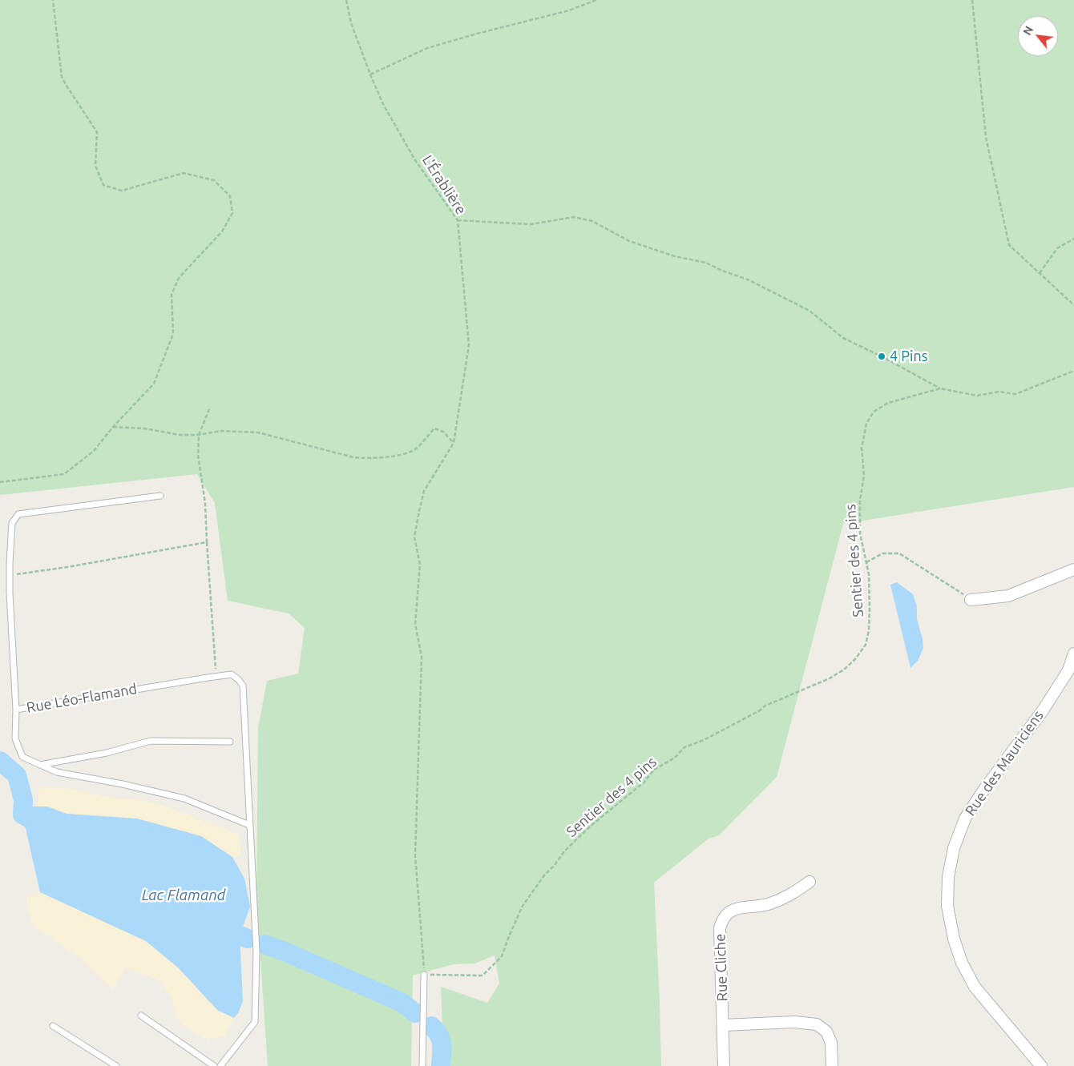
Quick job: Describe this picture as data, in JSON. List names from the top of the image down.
{
  "streets": {
    "street": ["Rue des Mauriciens", "Rue Cliche"],
    "lane": ["Rue Léo-Flamand"],
    "path": ["L'Érablière", "Sentier des 4 pins"]
  },
  "water": ["Lac Flamand"],
  "places": ["4 Pins"],
  "north": "top left"
}
